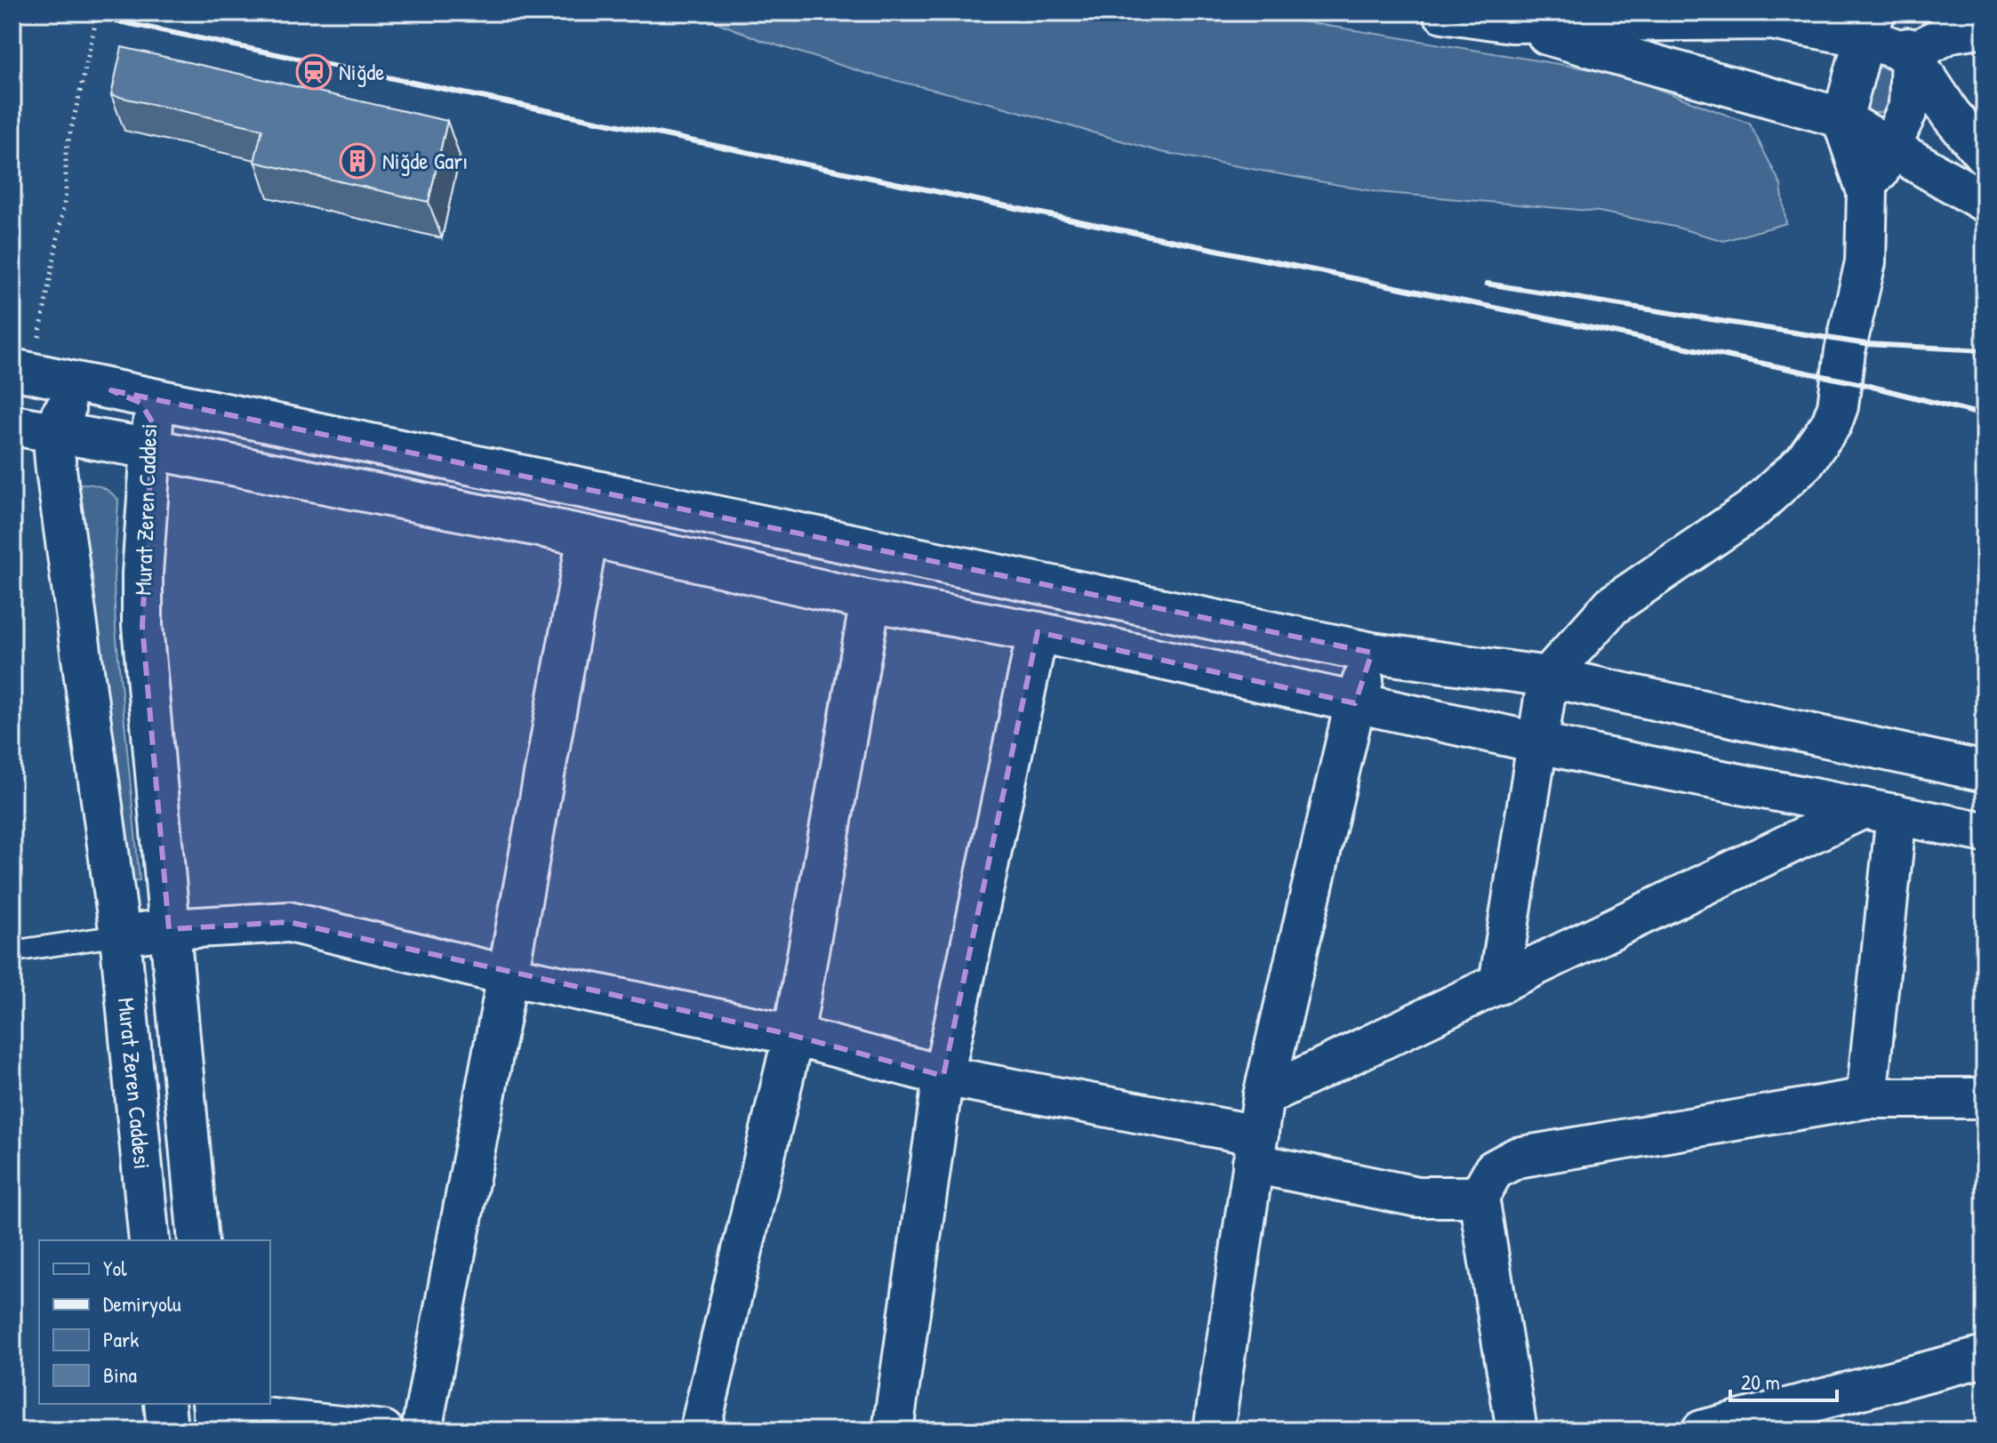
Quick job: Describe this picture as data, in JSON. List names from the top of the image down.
{
  "streets": {
    "street": ["Murat Zeren Caddesi"]
  },
  "places": {
    "station": ["Niğde"],
    "building": ["Niğde Garı"]
  },
  "legend": [
    "Yol",
    "Demiryolu",
    "Park",
    "Bina"
  ],
  "scale_bar": "20 m"
}
